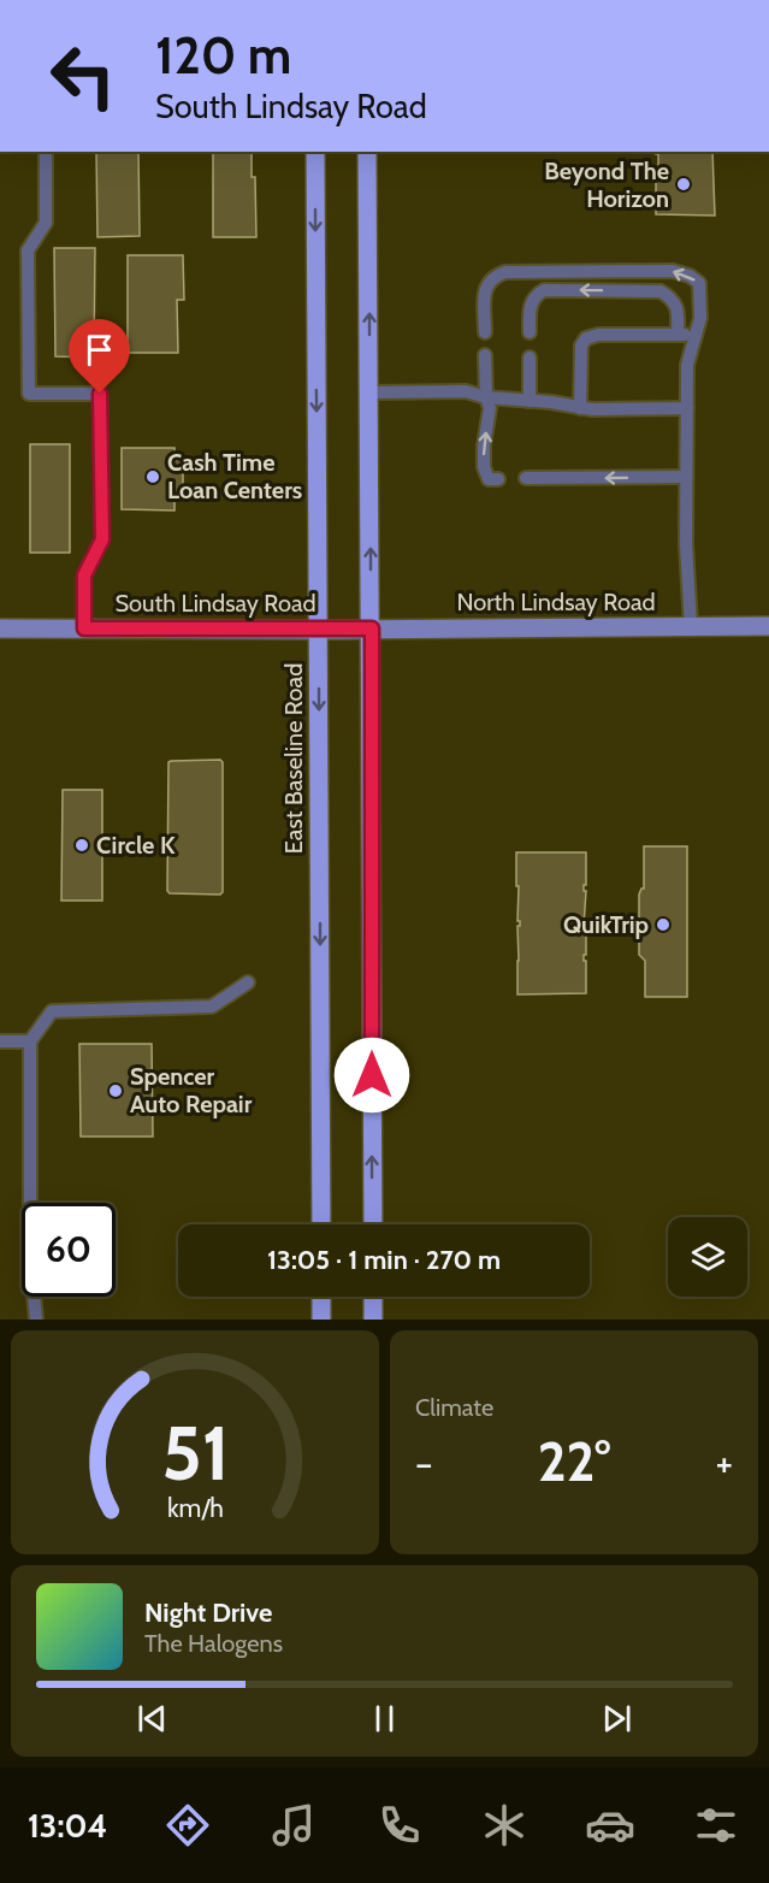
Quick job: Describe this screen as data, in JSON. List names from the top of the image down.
{
  "streets": {
    "main road": ["North Lindsay Road", "South Lindsay Road", "East Baseline Road"]
  },
  "crossings": [
    ["North Lindsay Road", "South Lindsay Road"],
    ["South Lindsay Road", "East Baseline Road"]
  ],
  "places": [
    "Beyond The Horizon",
    "Cash Time Loan Centers",
    "Circle K",
    "QuikTrip",
    "Spencer Auto Repair"
  ],
  "page": {
    "turn": ["120 m", "South Lindsay Road"],
    "limit": "60",
    "trip": "13:05 · 1 min · 270 m",
    "tile": "Climate",
    "heat": ["−", "22°", "+"],
    "song": ["Night Drive", "The Halogens"],
    "tabs": "13:04",
    "gauge": ["51", "km/h"]
  }
}
